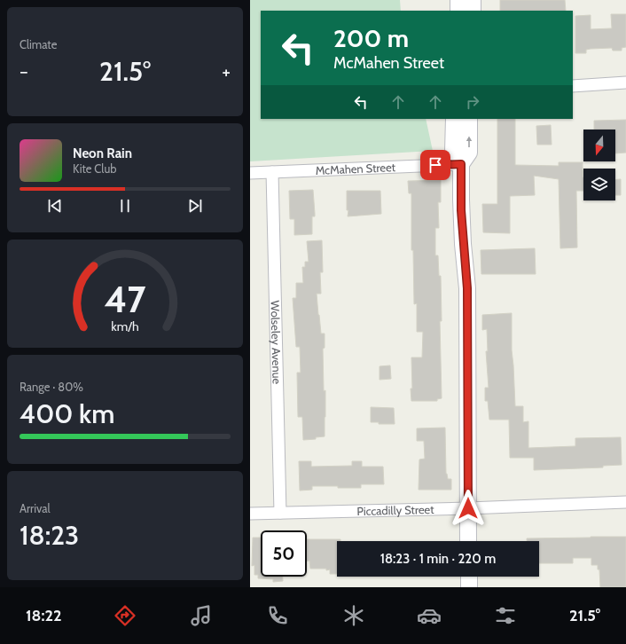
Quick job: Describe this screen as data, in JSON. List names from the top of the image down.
{
  "streets": {
    "street": ["McMahen Street", "Wolseley Avenue", "Piccadilly Street"]
  },
  "crossings": [
    ["McMahen Street", "Wolseley Avenue"],
    ["Wolseley Avenue", "Piccadilly Street"]
  ],
  "north": "bottom",
  "page": {
    "tile": [
      "Climate",
      ["Range · 80%", "400 km"],
      ["Arrival", "18:23"]
    ],
    "turn": ["200 m", "McMahen Street"],
    "heat": ["−", "21.5°", "+"],
    "song": ["Neon Rain", "Kite Club"],
    "limit": "50",
    "trip": "18:23 · 1 min · 220 m",
    "tabs": ["18:22", "21.5°"],
    "gauge": ["47", "km/h"]
  }
}
